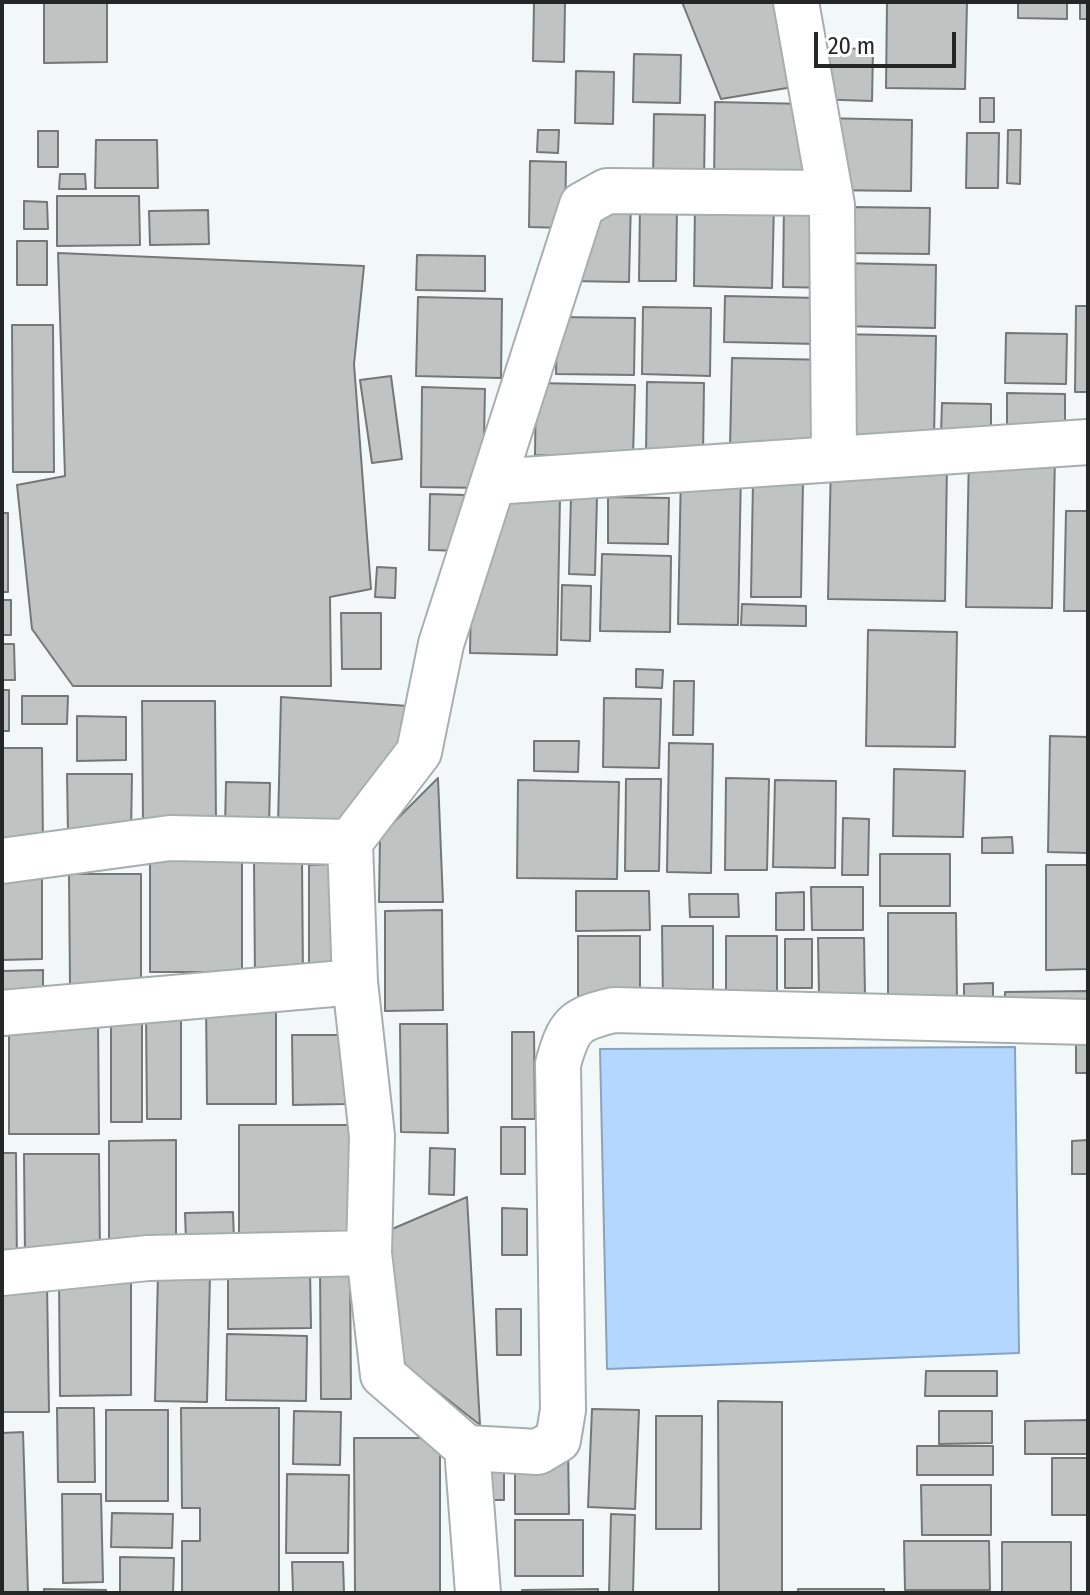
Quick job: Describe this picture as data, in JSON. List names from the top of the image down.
{
  "scale_bar": "20 m"
}
